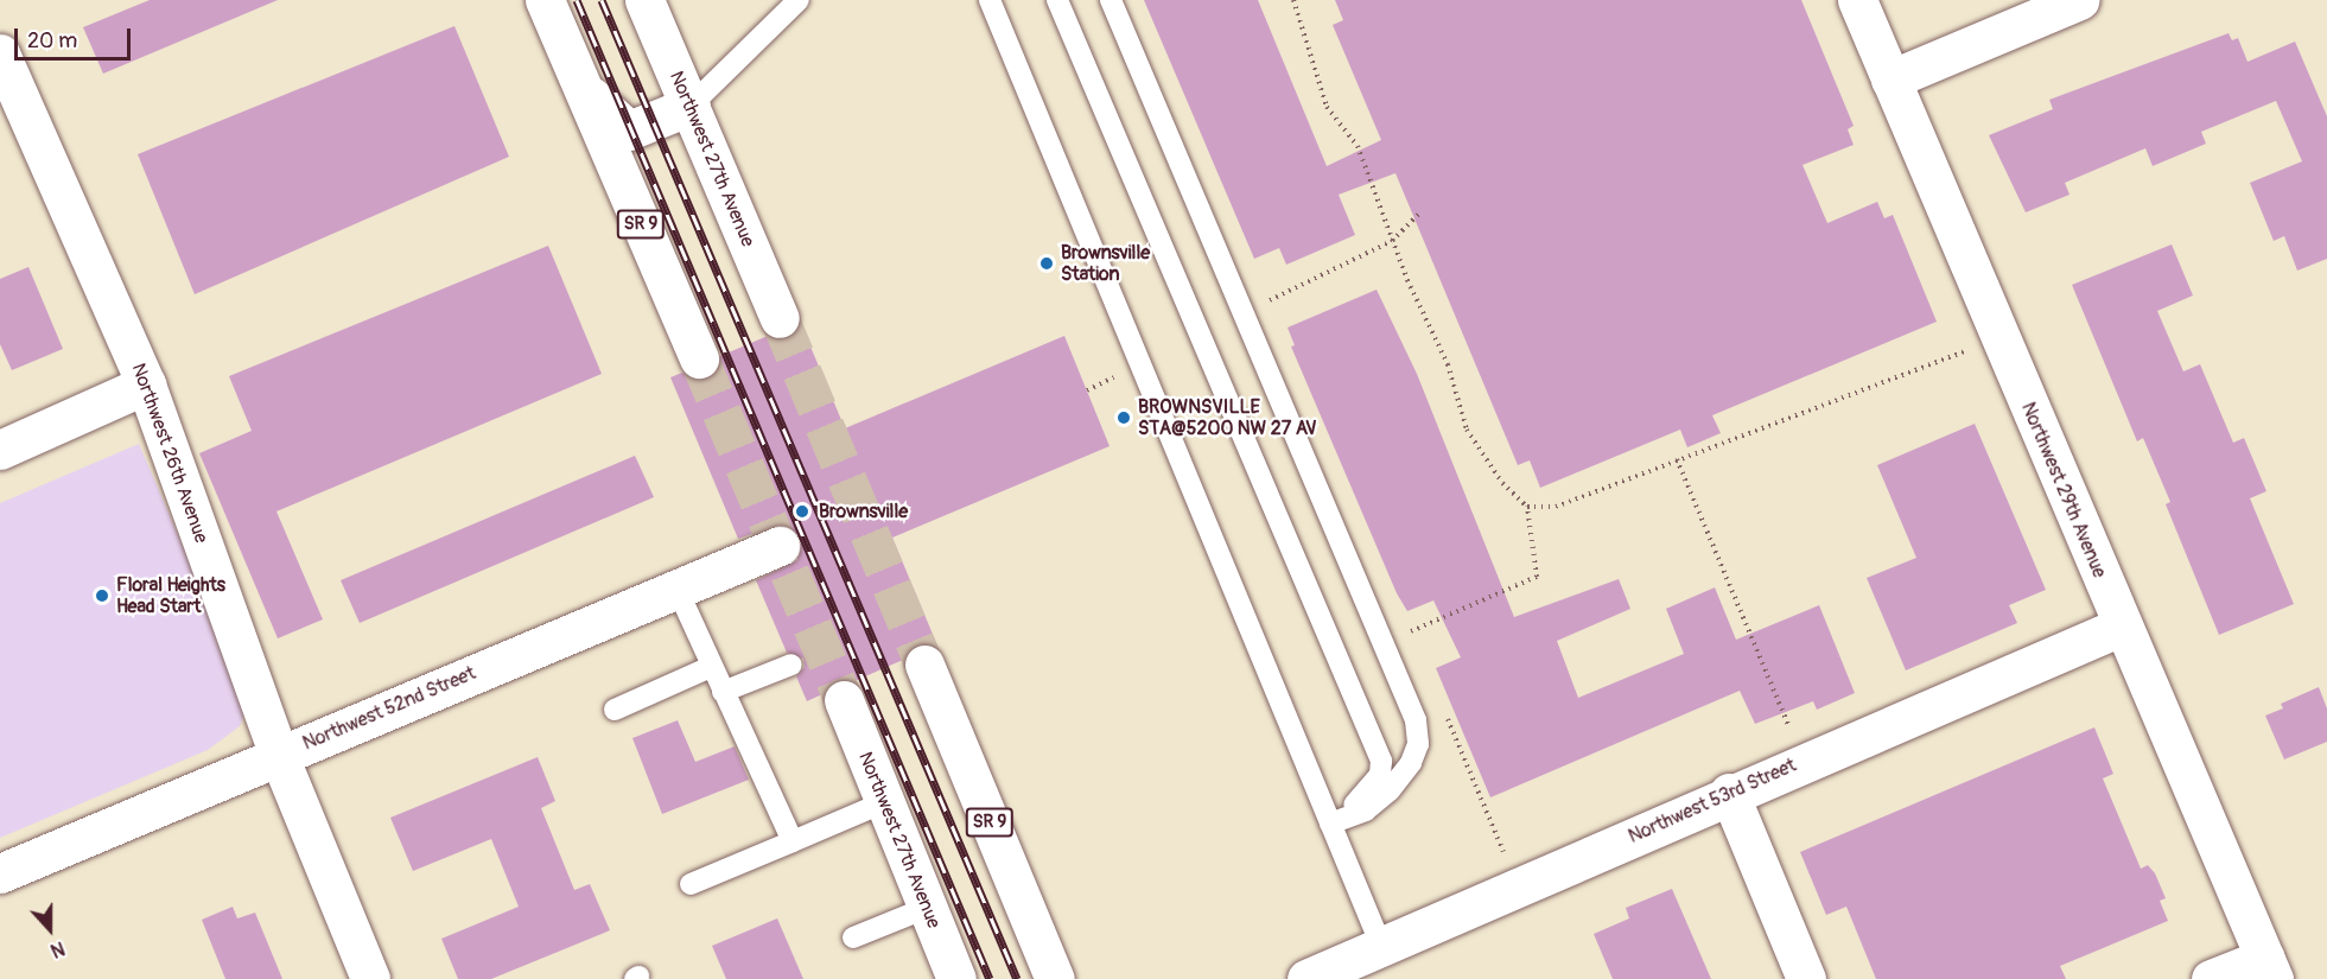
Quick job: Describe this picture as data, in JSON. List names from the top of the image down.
{
  "streets": {
    "street": [
      "Northwest 27th Avenue",
      "SR 9",
      "Northwest 26th Avenue",
      "Northwest 29th Avenue",
      "Northwest 52nd Street",
      "Northwest 53rd Street"
    ]
  },
  "crossings": [
    ["Northwest 26th Avenue", "Northwest 52nd Street"],
    ["Northwest 29th Avenue", "Northwest 53rd Street"]
  ],
  "places": [
    "Brownsville Station",
    "BROWNSVILLE STA@5200 NW 27 AV",
    "Brownsville",
    "Floral Heights Head Start"
  ],
  "scale_bar": "20 m",
  "north": "bottom"
}
